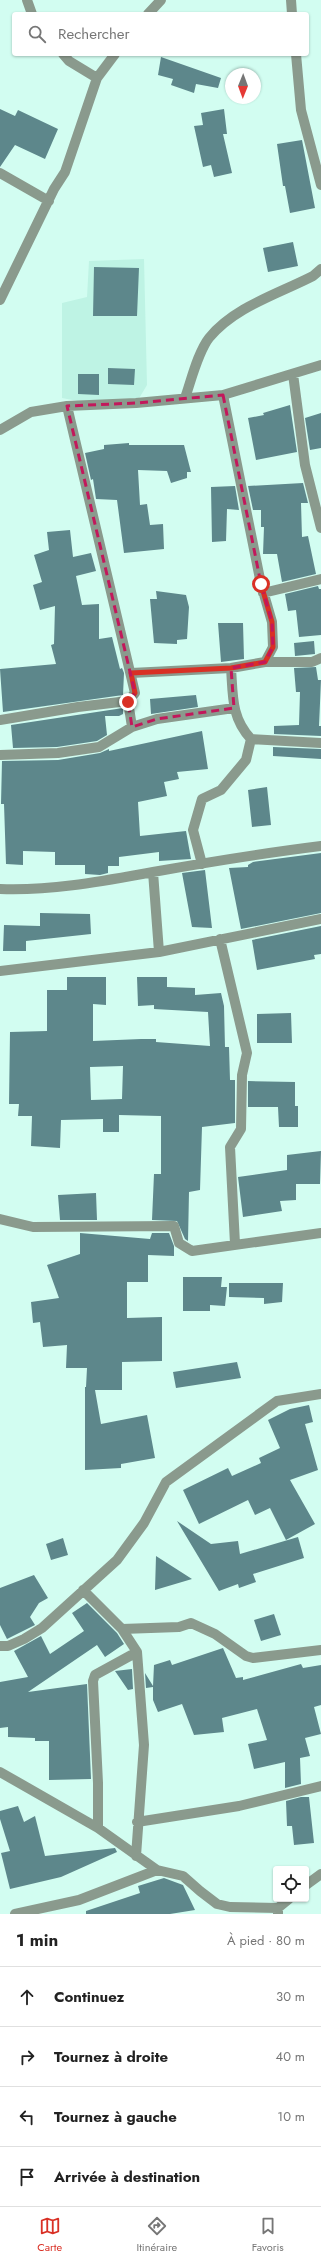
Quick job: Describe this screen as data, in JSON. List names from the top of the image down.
{
  "north": "bottom",
  "page": {
    "search": "Rechercher",
    "heading": ["1 min", "À pied · 80 m"],
    "list": [
      ["Continuez", "30 m"],
      ["Tournez à droite", "40 m"],
      ["Tournez à gauche", "10 m"],
      "Arrivée à destination"
    ],
    "nav": ["Carte", "Itinéraire", "Favoris"]
  }
}
